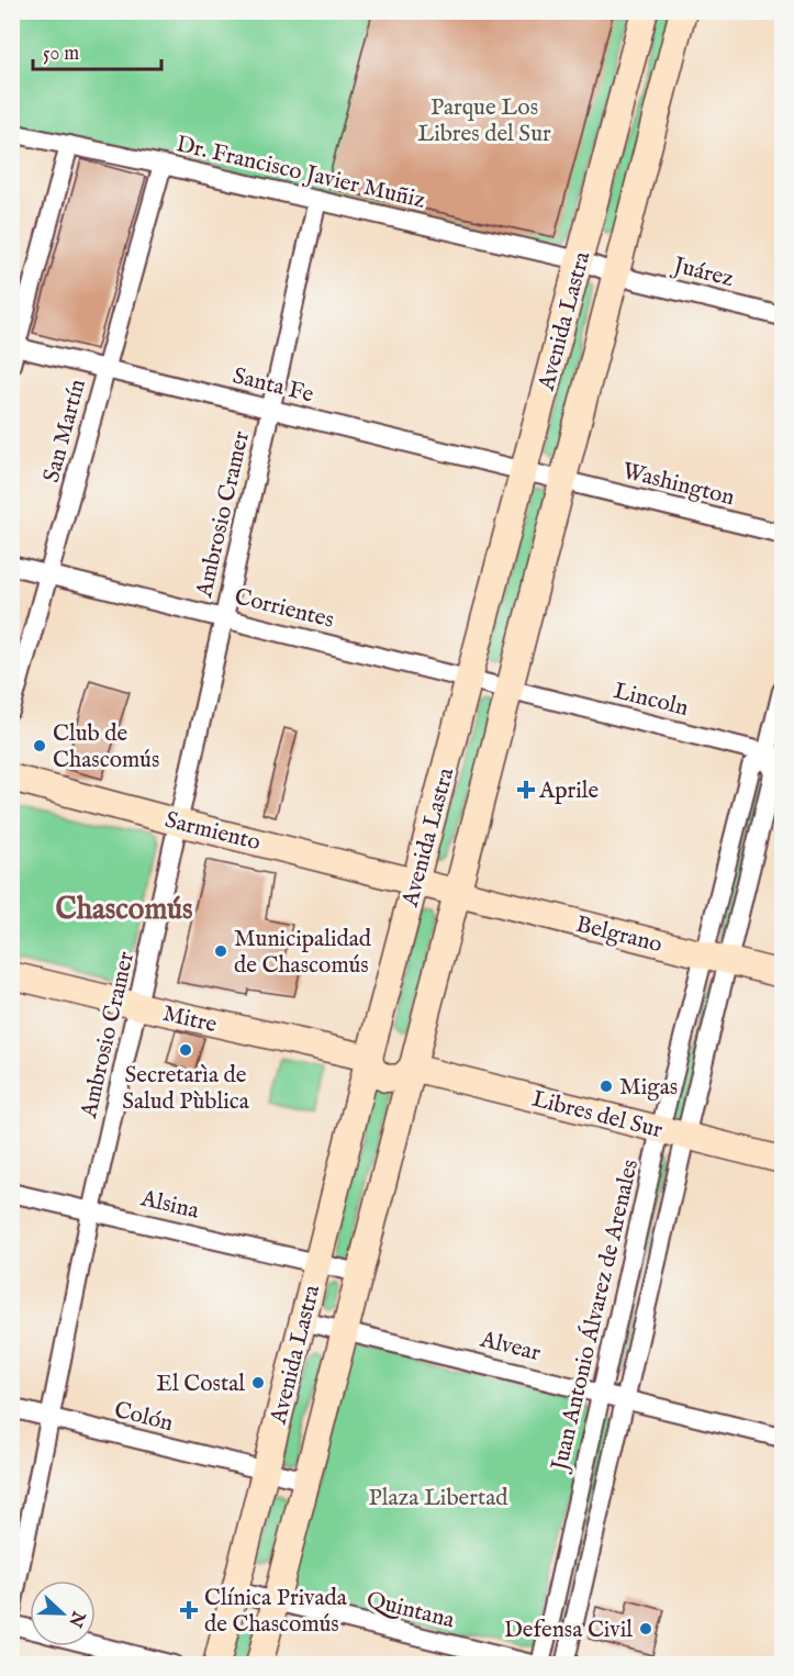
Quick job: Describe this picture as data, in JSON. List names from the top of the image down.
{
  "streets": {
    "main road": [
      "Avenida Lastra",
      "Sarmiento",
      "Belgrano",
      "Mitre",
      "Libres del Sur"
    ],
    "street": [
      "Dr. Francisco Javier Muñiz",
      "Juárez",
      "Santa Fe",
      "San Martín",
      "Washington",
      "Ambrosio Cramer",
      "Corrientes",
      "Lincoln",
      "Alsina",
      "Juan Antonio Álvarez de Arenales",
      "Alvear",
      "Colón",
      "Quintana"
    ]
  },
  "crossings": [
    ["Dr. Francisco Javier Muñiz", "Juárez"],
    ["Dr. Francisco Javier Muñiz", "Avenida Lastra"],
    ["Dr. Francisco Javier Muñiz", "San Martín"],
    ["Dr. Francisco Javier Muñiz", "Ambrosio Cramer"],
    ["Juárez", "Avenida Lastra"],
    ["Avenida Lastra", "Santa Fe"],
    ["Avenida Lastra", "Washington"],
    ["Avenida Lastra", "Corrientes"],
    ["Avenida Lastra", "Lincoln"],
    ["Avenida Lastra", "Sarmiento"],
    ["Avenida Lastra", "Belgrano"],
    ["Avenida Lastra", "Mitre"],
    ["Avenida Lastra", "Libres del Sur"],
    ["Avenida Lastra", "Alsina"],
    ["Avenida Lastra", "Alvear"],
    ["Avenida Lastra", "Colón"],
    ["Avenida Lastra", "Quintana"],
    ["Santa Fe", "San Martín"],
    ["Santa Fe", "Washington"],
    ["Santa Fe", "Ambrosio Cramer"],
    ["San Martín", "Corrientes"],
    ["Ambrosio Cramer", "Corrientes"],
    ["Ambrosio Cramer", "Sarmiento"],
    ["Ambrosio Cramer", "Mitre"],
    ["Ambrosio Cramer", "Alsina"],
    ["Ambrosio Cramer", "Colón"],
    ["Corrientes", "Lincoln"],
    ["Lincoln", "Juan Antonio Álvarez de Arenales"],
    ["Sarmiento", "Belgrano"],
    ["Belgrano", "Juan Antonio Álvarez de Arenales"],
    ["Libres del Sur", "Juan Antonio Álvarez de Arenales"],
    ["Juan Antonio Álvarez de Arenales", "Alvear"],
    ["Juan Antonio Álvarez de Arenales", "Quintana"]
  ],
  "districts": ["Chascomús"],
  "parks": ["Parque Los Libres del Sur", "Plaza Libertad"],
  "places": {
    "other": [
      "Club de Chascomús",
      "Municipalidad de Chascomús",
      "Secretarìa de Salud Pùblica",
      "Migas",
      "El Costal",
      "Defensa Civil"
    ],
    "health": ["Aprile", "Clínica Privada de Chascomús"]
  },
  "scale_bar": "50 m",
  "north": "right"
}
